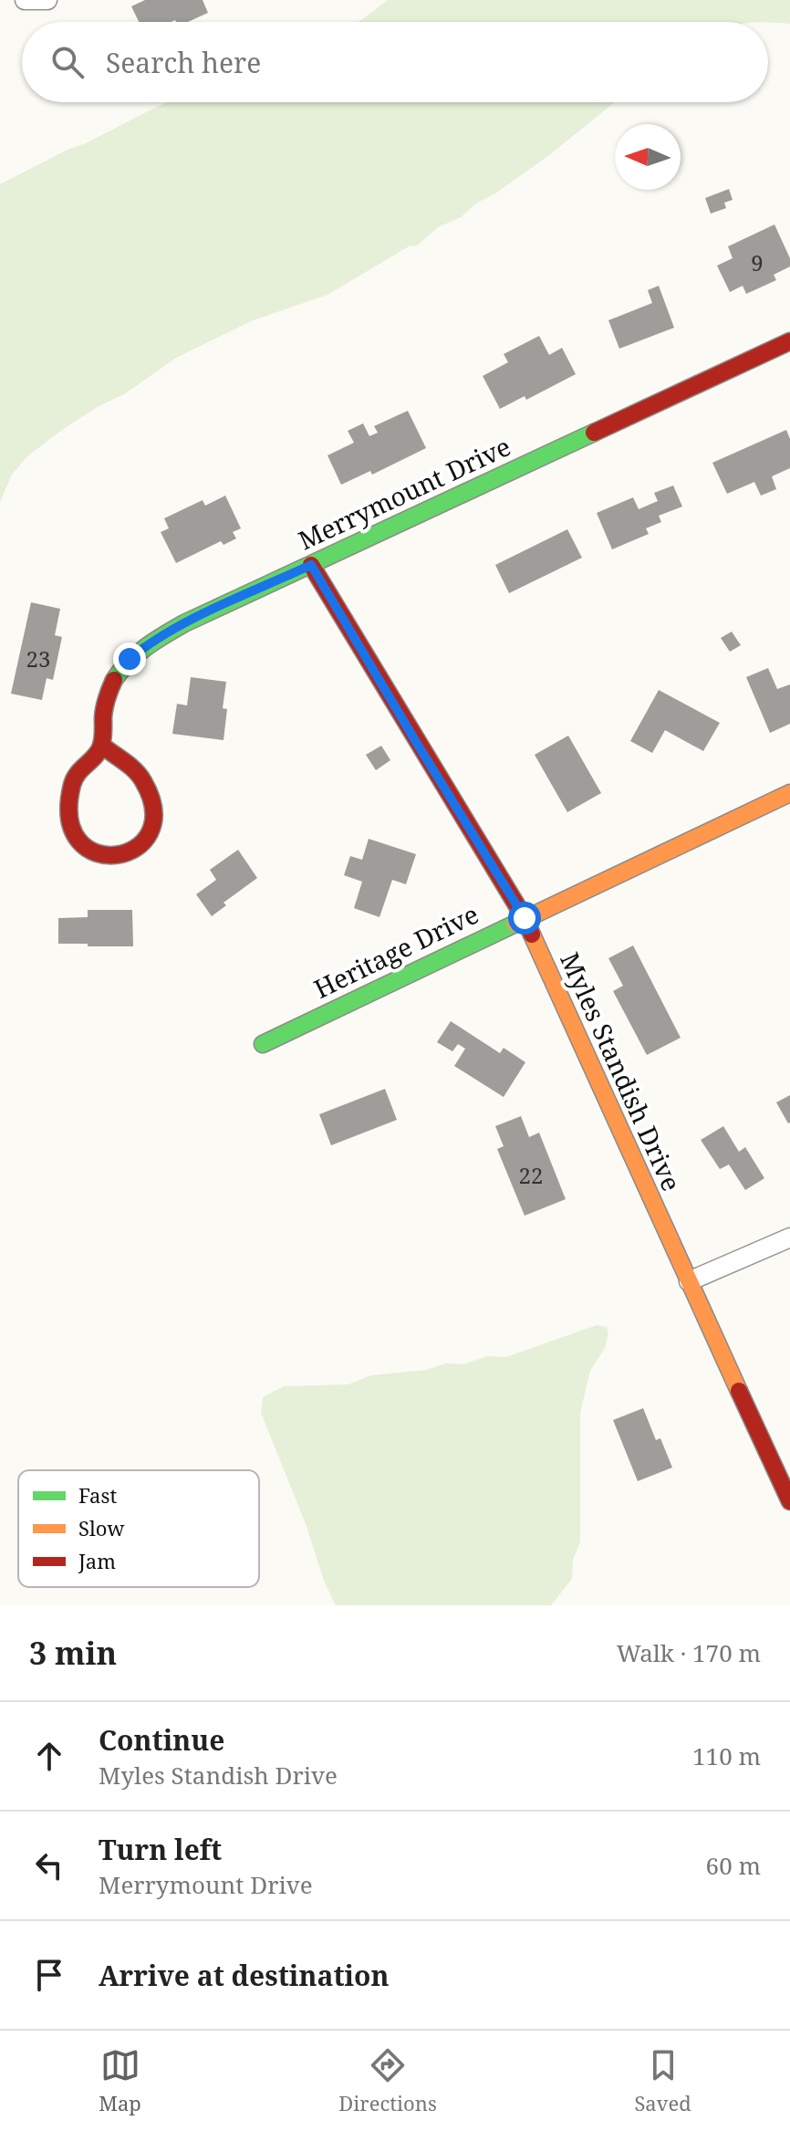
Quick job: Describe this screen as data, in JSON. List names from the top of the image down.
{
  "streets": {
    "street": ["Merrymount Drive", "Heritage Drive", "Myles Standish Drive"]
  },
  "crossings": [
    ["Merrymount Drive", "Myles Standish Drive"],
    ["Heritage Drive", "Myles Standish Drive"]
  ],
  "house_numbers": ["9", "23", "22"],
  "legend": ["Fast", "Slow", "Jam"],
  "north": "left",
  "page": {
    "search": "Search here",
    "heading": ["3 min", "Walk · 170 m"],
    "list": [
      ["Continue", "Myles Standish Drive", "110 m"],
      ["Turn left", "Merrymount Drive", "60 m"],
      "Arrive at destination"
    ],
    "nav": ["Map", "Directions", "Saved"]
  }
}
